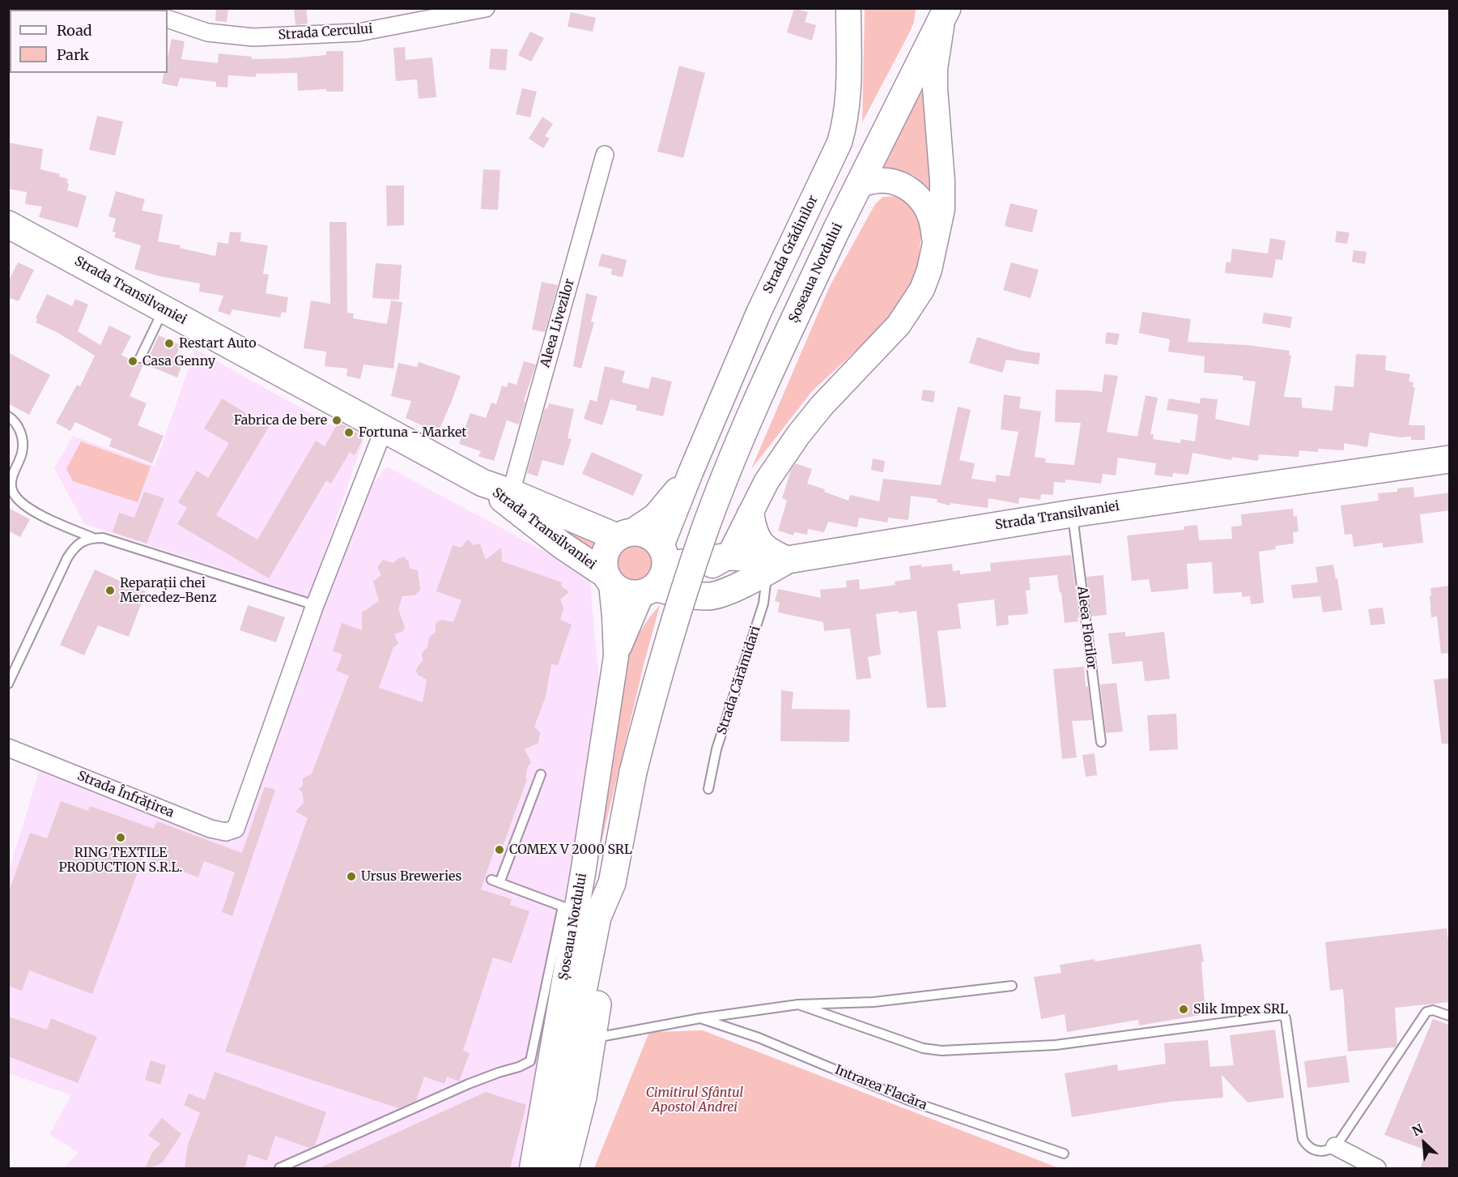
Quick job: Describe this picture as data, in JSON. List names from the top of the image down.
{
  "streets": {
    "main road": ["Șoseaua Nordului", "Strada Transilvaniei"],
    "street": [
      "Strada Cercului",
      "Strada Grădinilor",
      "Aleea Livezilor",
      "Strada Înfrățirea"
    ],
    "lane": ["Aleea Florilor", "Strada Cărămidari", "Intrarea Flacăra"]
  },
  "crossings": [
    ["Strada Grădinilor", "Șoseaua Nordului"],
    ["Șoseaua Nordului", "Strada Transilvaniei"],
    ["Strada Transilvaniei", "Aleea Livezilor"],
    ["Strada Transilvaniei", "Aleea Florilor"],
    ["Strada Transilvaniei", "Strada Cărămidari"]
  ],
  "parks": ["Cimitirul Sfântul Apostol Andrei"],
  "places": [
    "Restart Auto",
    "Casa Genny",
    "Fabrica de bere",
    "Fortuna - Market",
    "Reparații chei Mercedez-Benz",
    "RING TEXTILE PRODUCTION S.R.L.",
    "COMEX V 2000 SRL",
    "Ursus Breweries",
    "Slik Impex SRL"
  ],
  "legend": ["Road", "Park"],
  "north": "top left"
}
